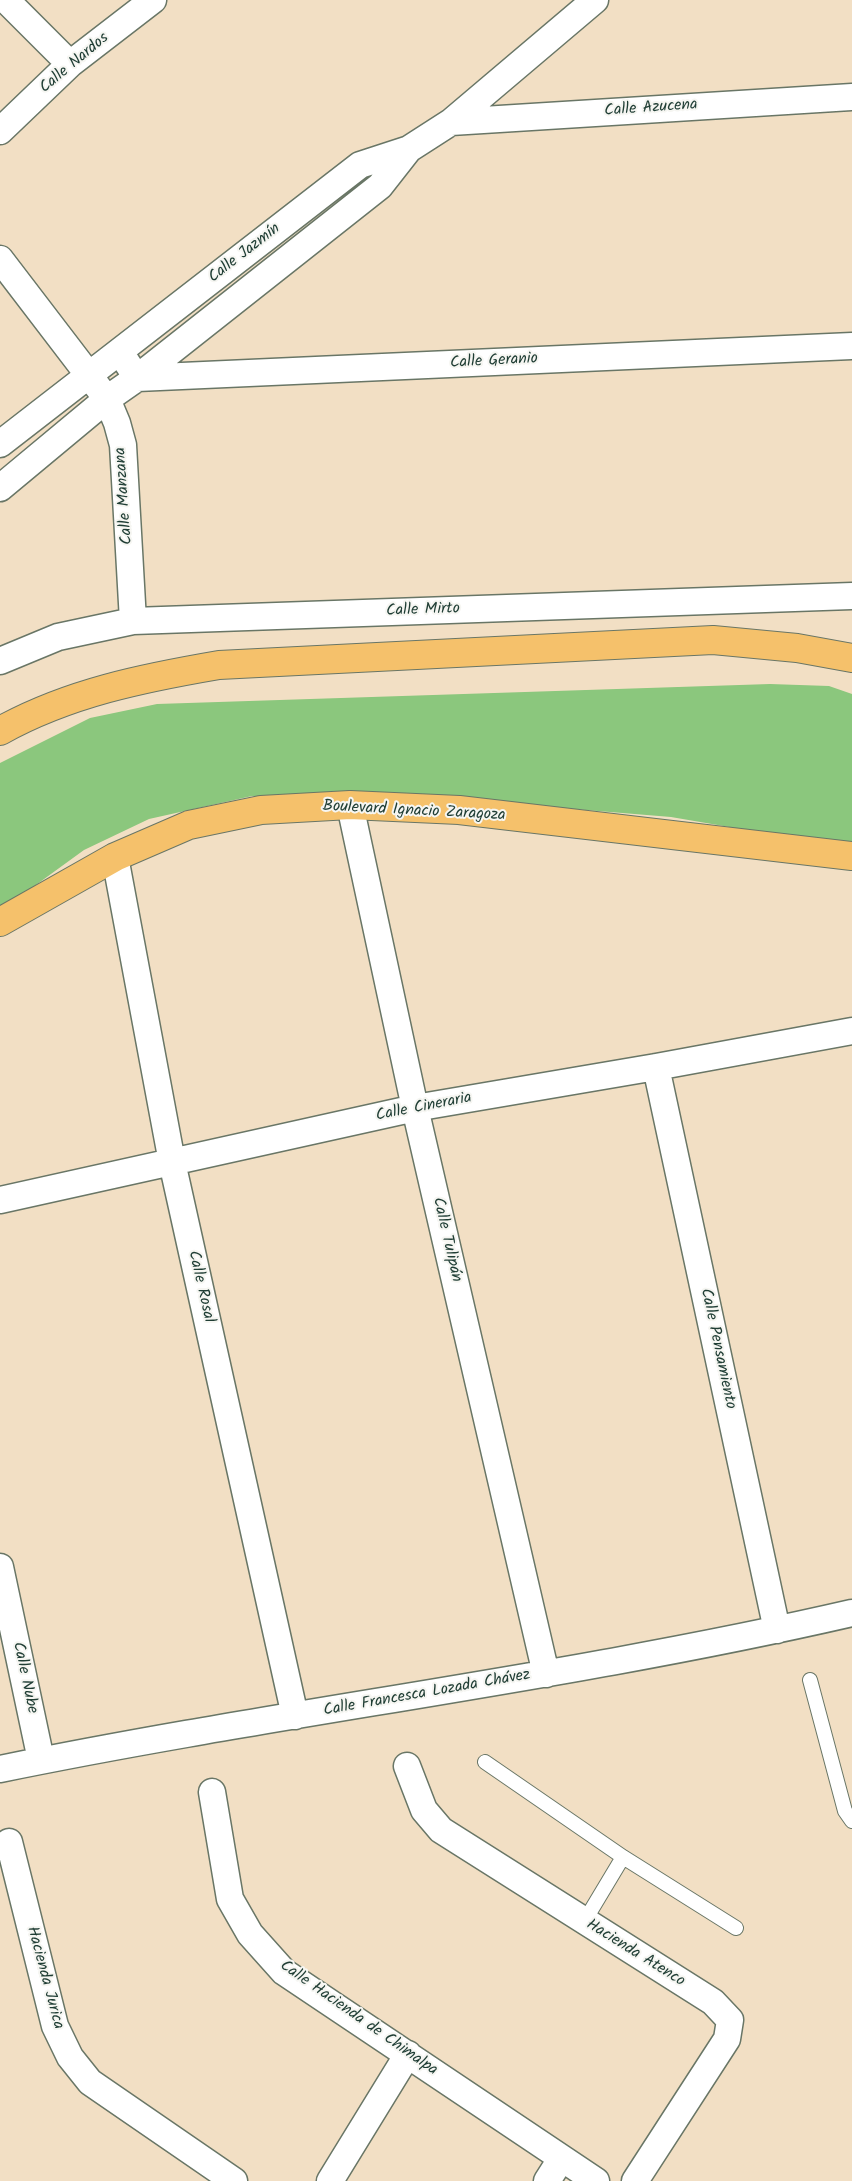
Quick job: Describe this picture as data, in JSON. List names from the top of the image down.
{
  "streets": {
    "main road": ["Boulevard Ignacio Zaragoza"],
    "street": [
      "Calle Nardos",
      "Calle Azucena",
      "Calle Jazmín",
      "Calle Geranio",
      "Calle Manzana",
      "Calle Mirto",
      "Calle Cineraria",
      "Calle Tulipán",
      "Calle Rosal",
      "Calle Pensamiento",
      "Calle Nube",
      "Calle Francesca Lozada Chávez",
      "Hacienda Atenco",
      "Hacienda Jurica",
      "Calle Hacienda de Chimalpa"
    ]
  },
  "crossings": [
    ["Calle Azucena", "Calle Jazmín"],
    ["Calle Jazmín", "Calle Geranio"],
    ["Calle Jazmín", "Calle Manzana"],
    ["Calle Manzana", "Calle Mirto"],
    ["Boulevard Ignacio Zaragoza", "Calle Tulipán"],
    ["Boulevard Ignacio Zaragoza", "Calle Rosal"],
    ["Calle Cineraria", "Calle Tulipán"],
    ["Calle Cineraria", "Calle Rosal"],
    ["Calle Cineraria", "Calle Pensamiento"],
    ["Calle Tulipán", "Calle Francesca Lozada Chávez"],
    ["Calle Rosal", "Calle Francesca Lozada Chávez"],
    ["Calle Pensamiento", "Calle Francesca Lozada Chávez"],
    ["Calle Nube", "Calle Francesca Lozada Chávez"]
  ]
}
